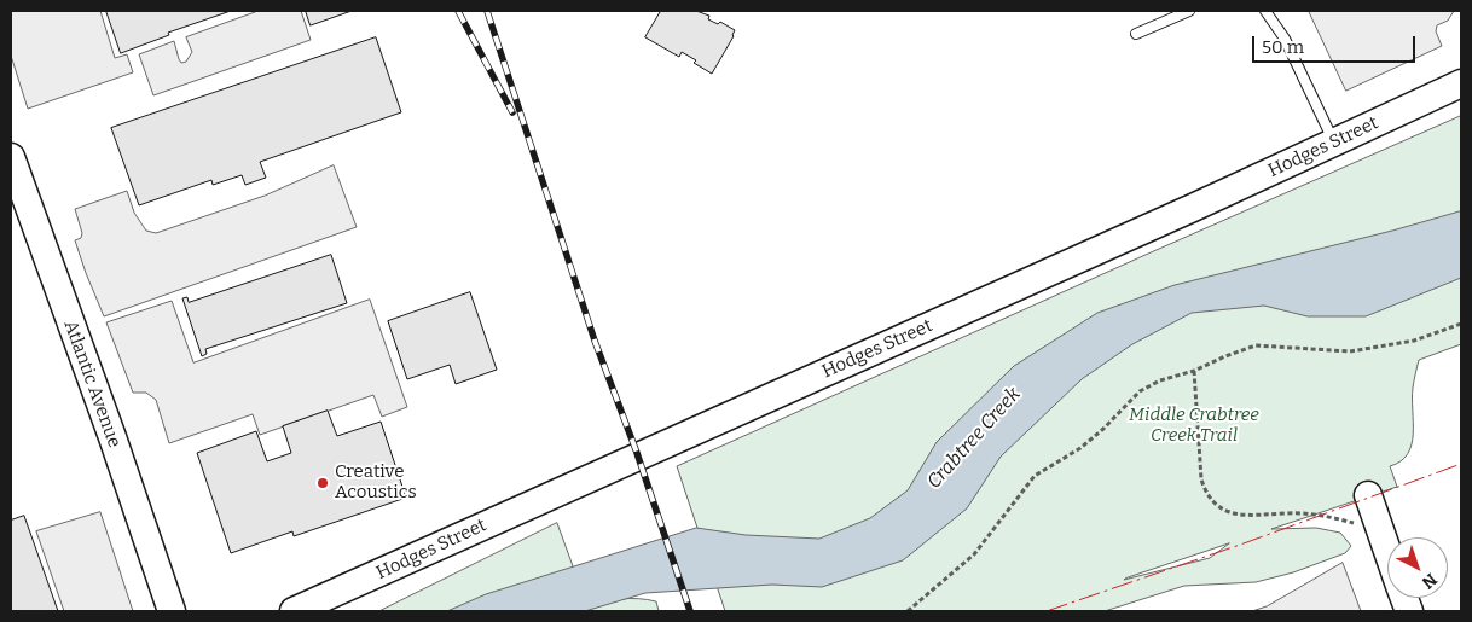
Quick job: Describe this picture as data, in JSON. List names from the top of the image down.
{
  "streets": {
    "street": ["Hodges Street", "Atlantic Avenue"]
  },
  "water": ["Crabtree Creek"],
  "parks": ["Middle Crabtree Creek Trail"],
  "places": ["Creative Acoustics"],
  "scale_bar": "50 m",
  "north": "bottom right"
}
